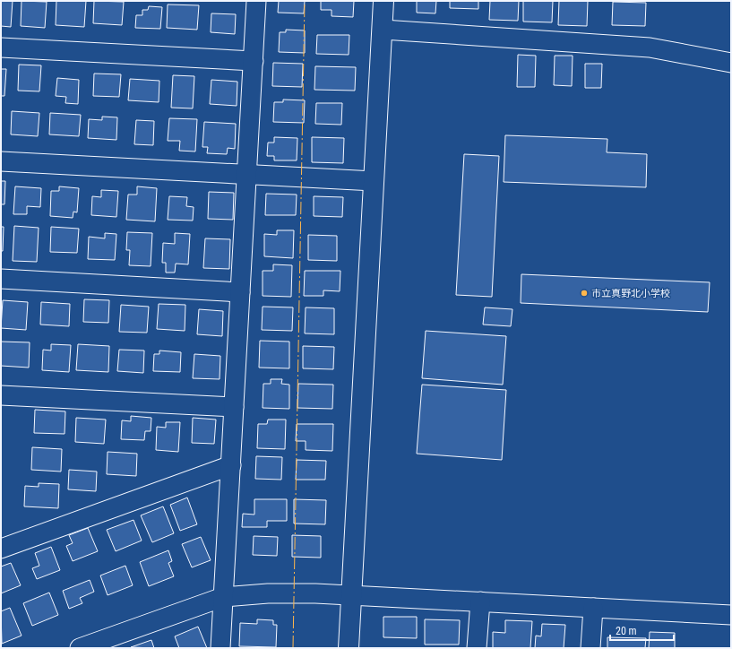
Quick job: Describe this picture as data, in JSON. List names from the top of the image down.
{
  "places": ["市立真野北小学校"],
  "scale_bar": "20 m"
}
